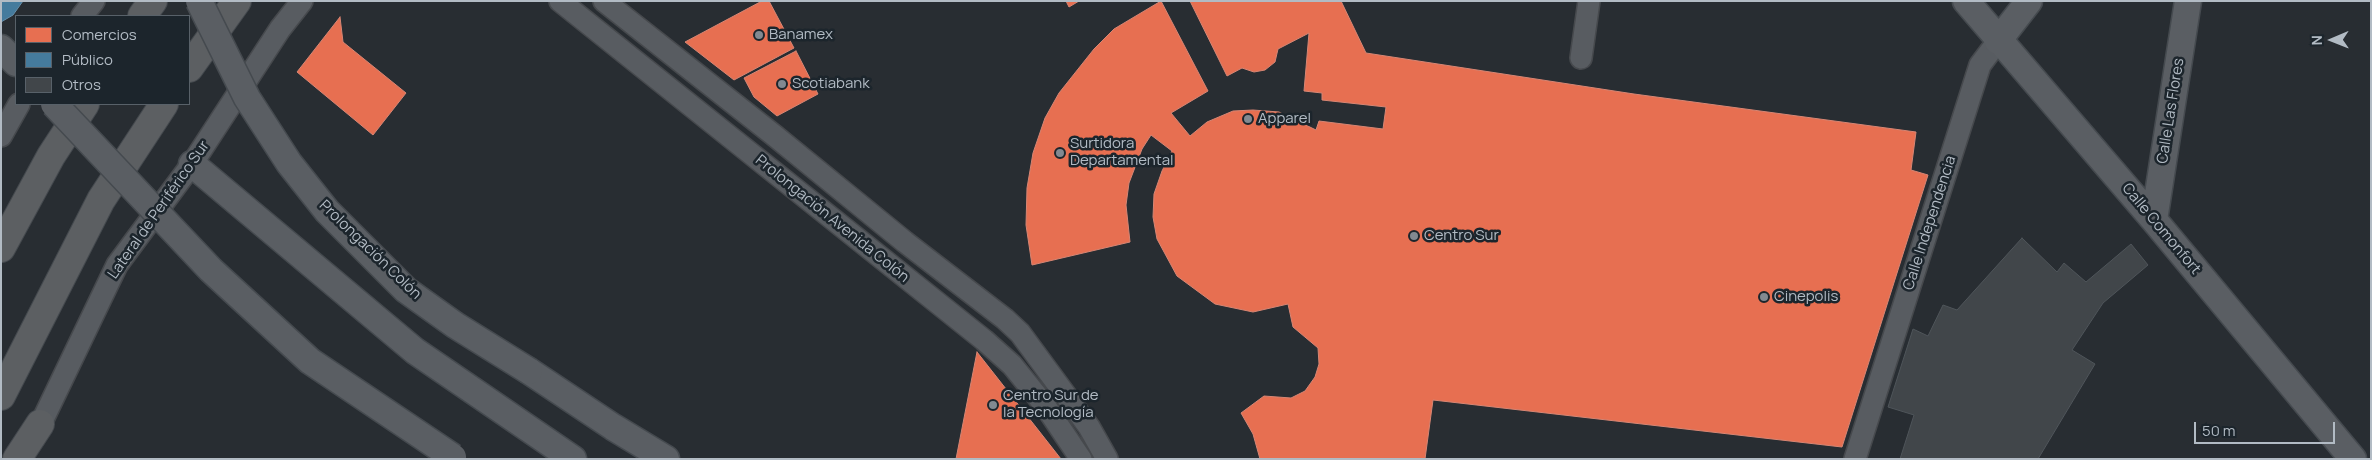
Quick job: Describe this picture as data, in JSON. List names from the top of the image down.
{
  "streets": {
    "main road": [
      "Calle Las Flores",
      "Calle Independencia",
      "Calle Comonfort",
      "Prolongación Colón"
    ],
    "street": ["Lateral de Periférico Sur", "Prolongación Avenida Colón"]
  },
  "crossings": [
    ["Calle Las Flores", "Calle Comonfort"],
    ["Calle Independencia", "Calle Comonfort"]
  ],
  "places": [
    "Banamex",
    "Scotiabank",
    "Apparel",
    "Surtidora Departamental",
    "Centro Sur",
    "Cinepolis",
    "Centro Sur de la Tecnología"
  ],
  "legend": ["Comercios", "Público", "Otros"],
  "scale_bar": "50 m",
  "north": "left"
}
